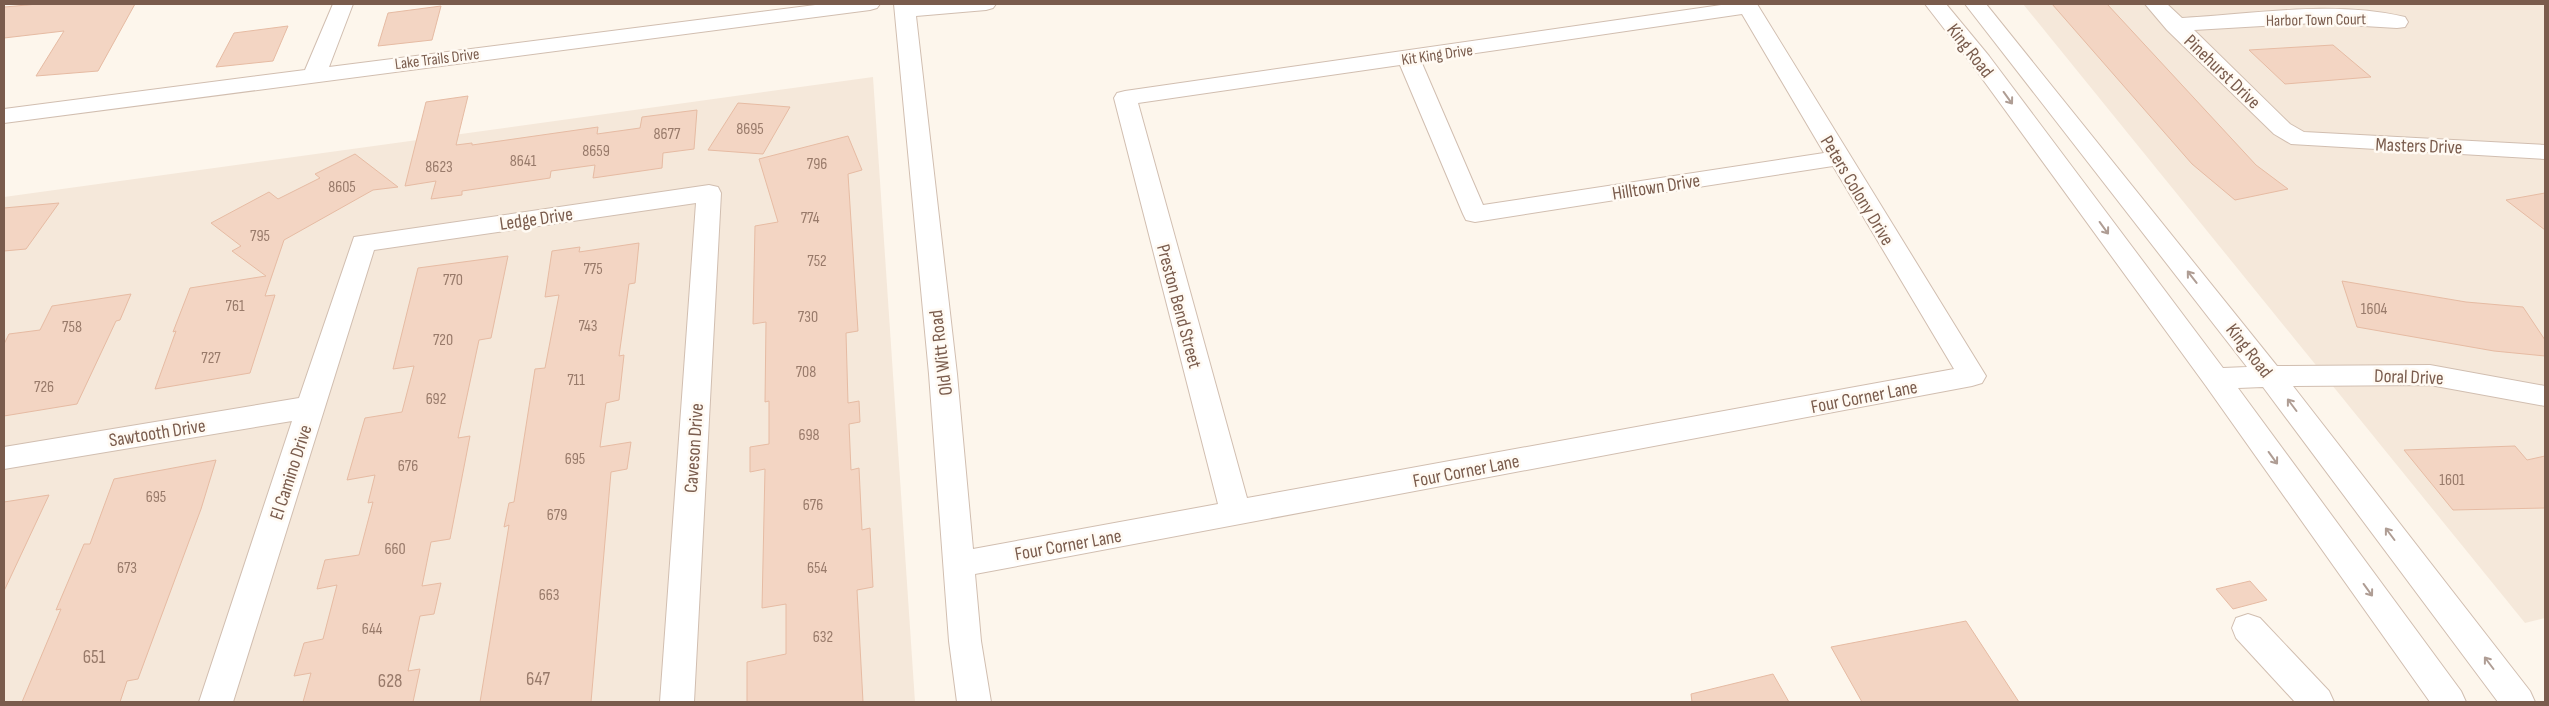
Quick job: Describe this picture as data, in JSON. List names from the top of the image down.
{
  "streets": {
    "street": [
      "Harbor Town Court",
      "King Road",
      "Kit King Drive",
      "Lake Trails Drive",
      "Pinehurst Drive",
      "Masters Drive",
      "Hilltown Drive",
      "Peters Colony Drive",
      "Ledge Drive",
      "Preston Bend Street",
      "Old Witt Road",
      "Doral Drive",
      "Four Corner Lane",
      "Sawtooth Drive",
      "Caveson Drive",
      "El Camino Drive"
    ]
  },
  "crossings": [
    ["Harbor Town Court", "Pinehurst Drive"],
    ["King Road", "Doral Drive"],
    ["Kit King Drive", "Hilltown Drive"],
    ["Kit King Drive", "Peters Colony Drive"],
    ["Kit King Drive", "Preston Bend Street"],
    ["Pinehurst Drive", "Masters Drive"],
    ["Hilltown Drive", "Peters Colony Drive"],
    ["Peters Colony Drive", "Four Corner Lane"],
    ["Ledge Drive", "Caveson Drive"],
    ["Ledge Drive", "El Camino Drive"],
    ["Preston Bend Street", "Four Corner Lane"],
    ["Old Witt Road", "Four Corner Lane"],
    ["Sawtooth Drive", "El Camino Drive"]
  ],
  "house_numbers": [
    "8695",
    "8677",
    "8659",
    "8641",
    "796",
    "8623",
    "8605",
    "774",
    "795",
    "752",
    "775",
    "770",
    "761",
    "1604",
    "730",
    "743",
    "758",
    "720",
    "727",
    "708",
    "711",
    "726",
    "692",
    "698",
    "695",
    "676",
    "1601",
    "695",
    "676",
    "679",
    "660",
    "673",
    "654",
    "663",
    "644",
    "632",
    "651",
    "647",
    "628"
  ]
}
